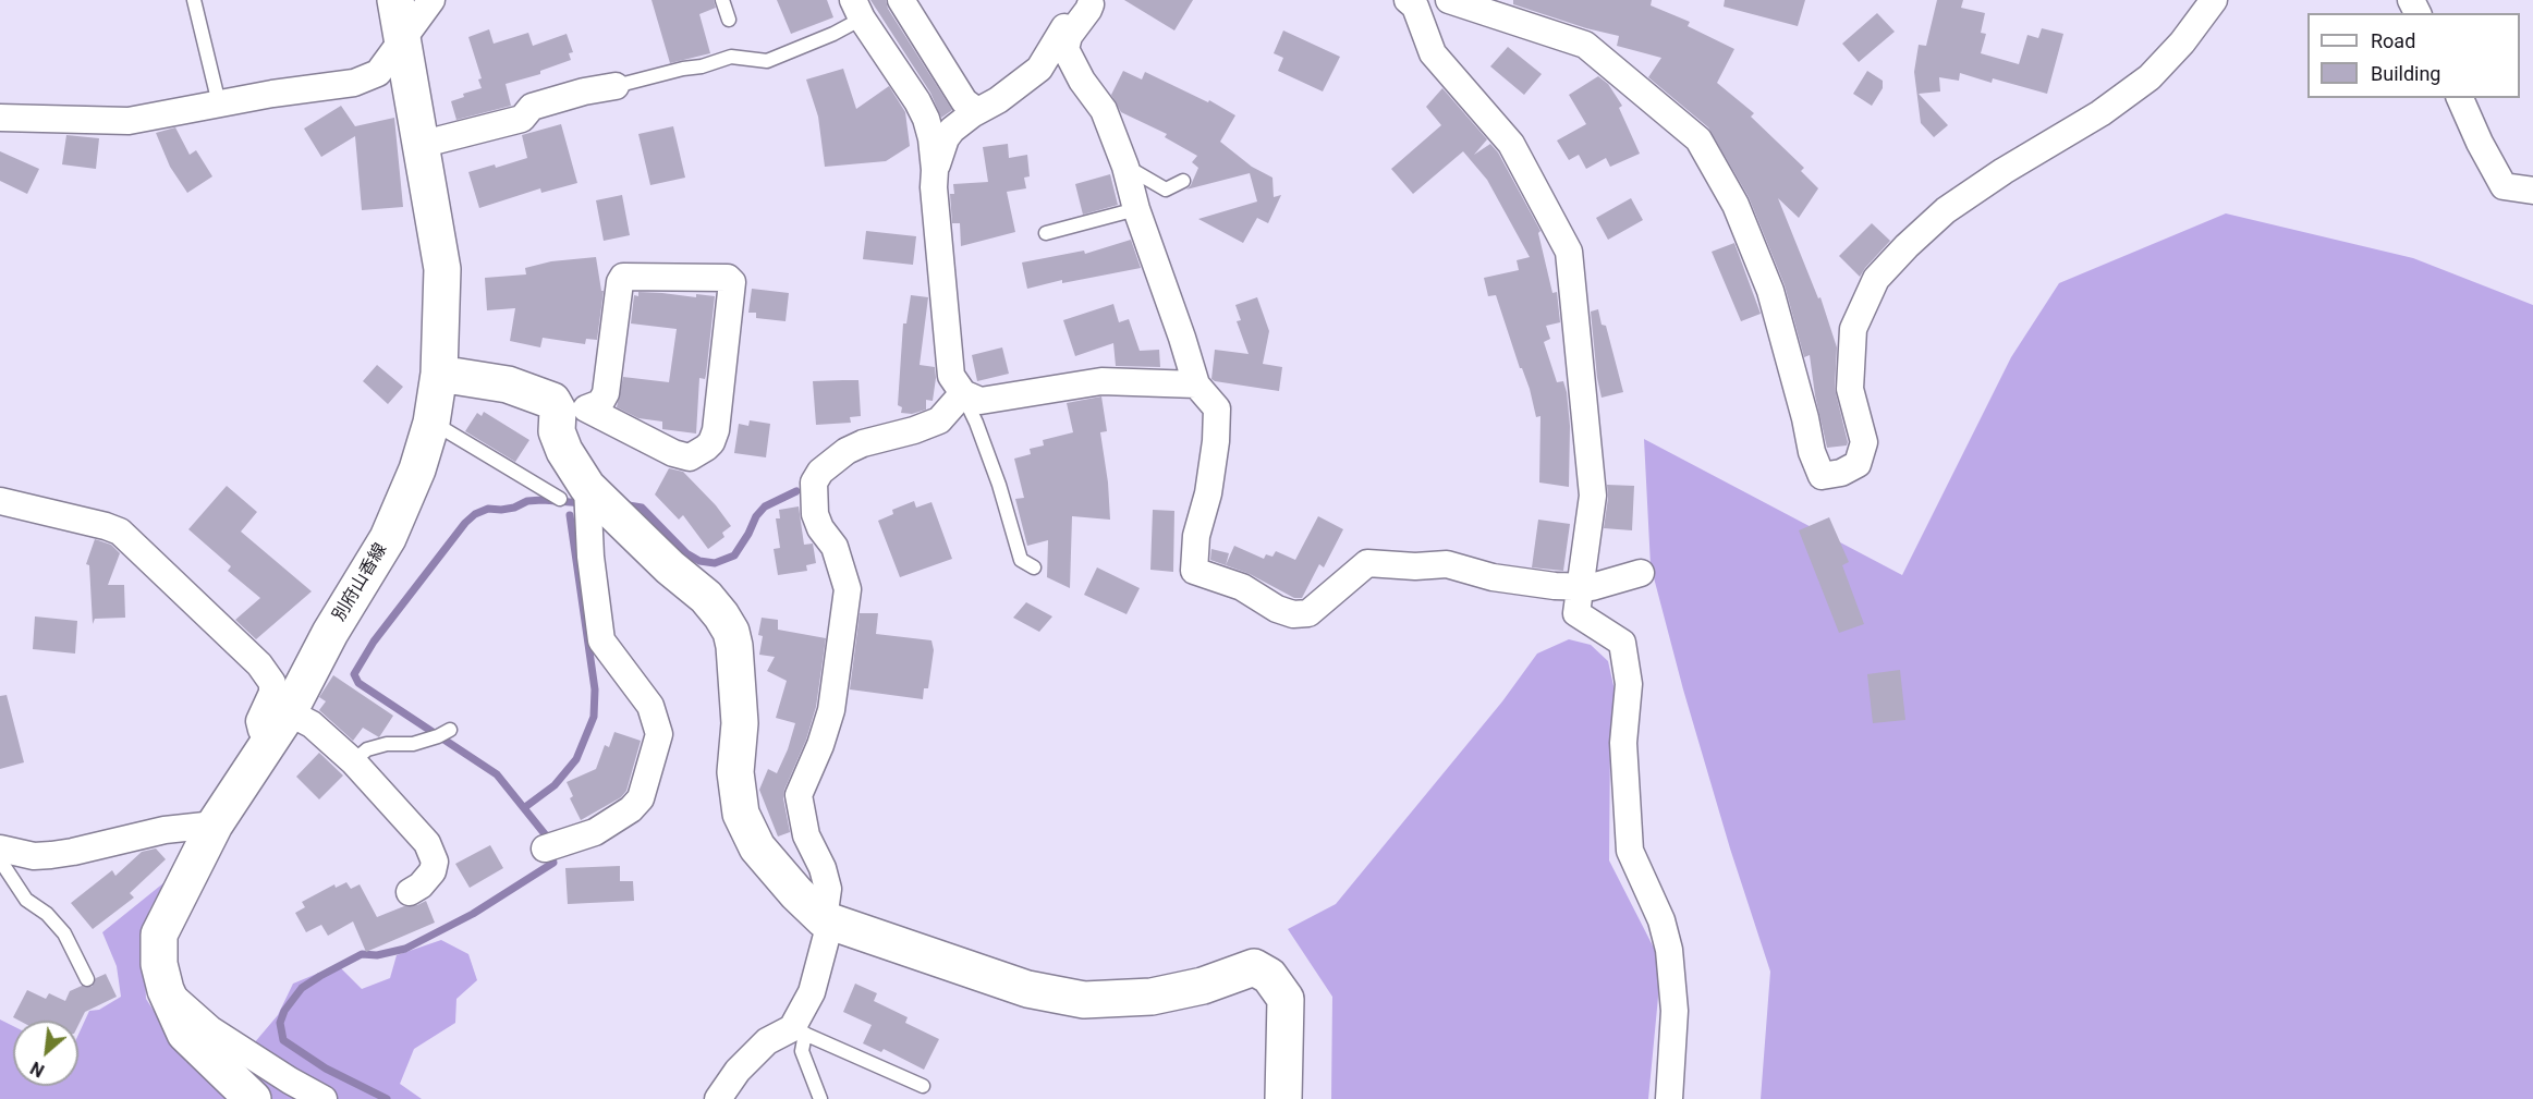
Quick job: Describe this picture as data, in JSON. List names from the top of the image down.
{
  "streets": {
    "street": ["別府山香線"]
  },
  "legend": ["Road", "Building"],
  "north": "bottom left"
}
